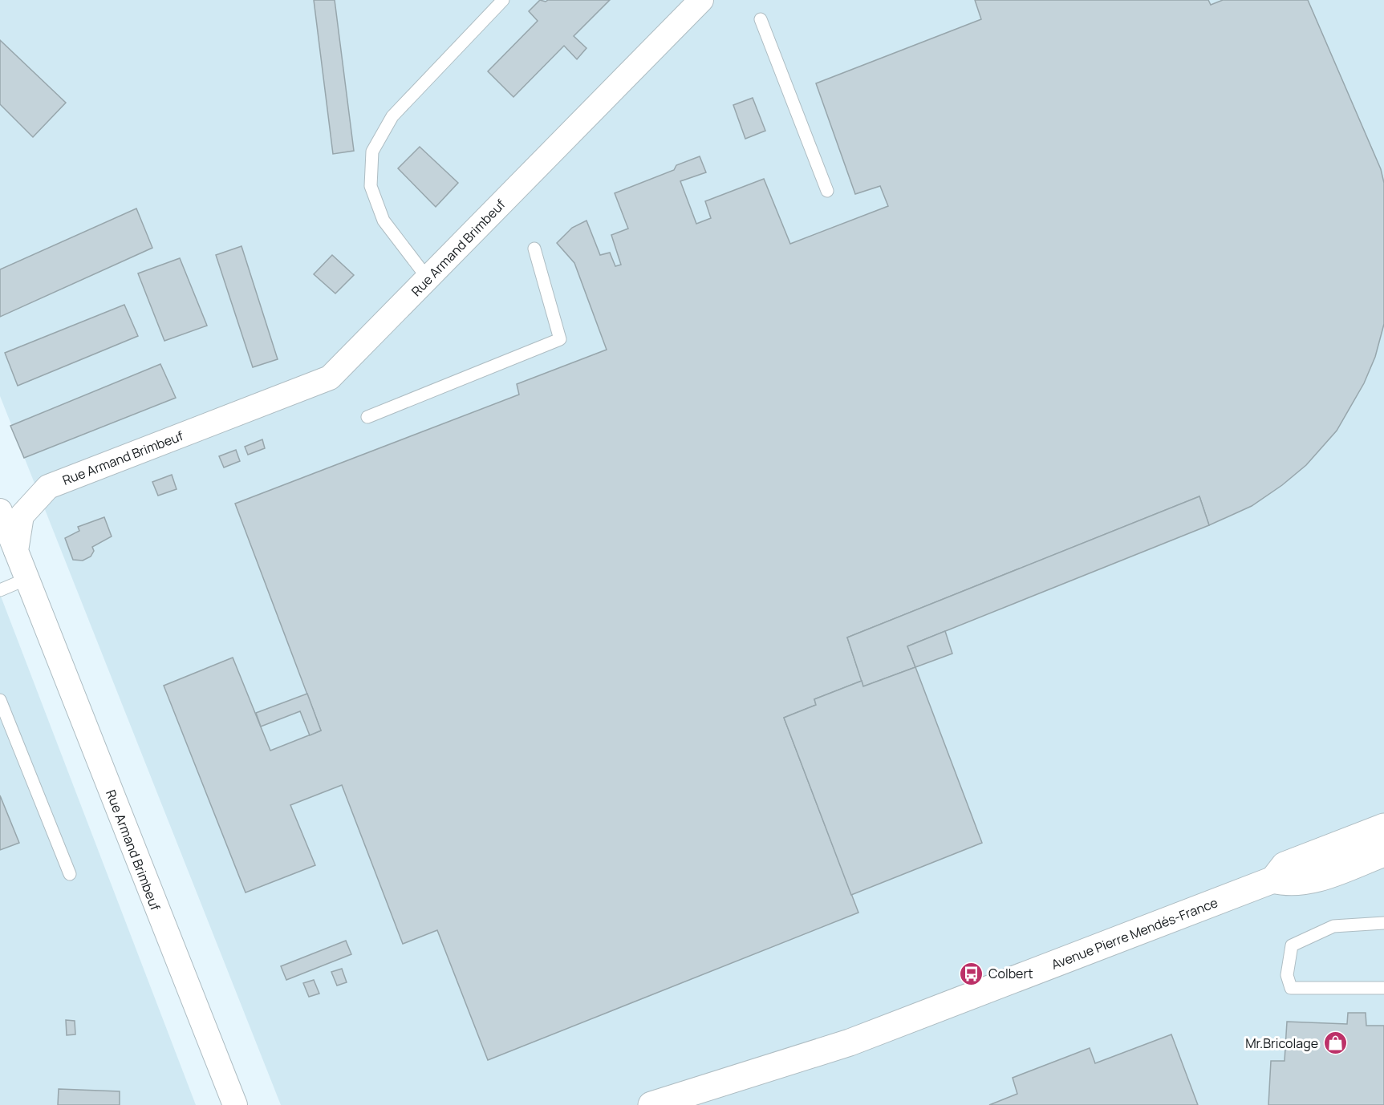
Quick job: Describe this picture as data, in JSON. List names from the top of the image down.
{
  "streets": {
    "main road": ["Avenue Pierre Mendés-France"],
    "street": ["Rue Armand Brimbeuf"]
  },
  "places": {
    "bus stop": ["Colbert"],
    "shop": ["Mr.Bricolage"]
  }
}
